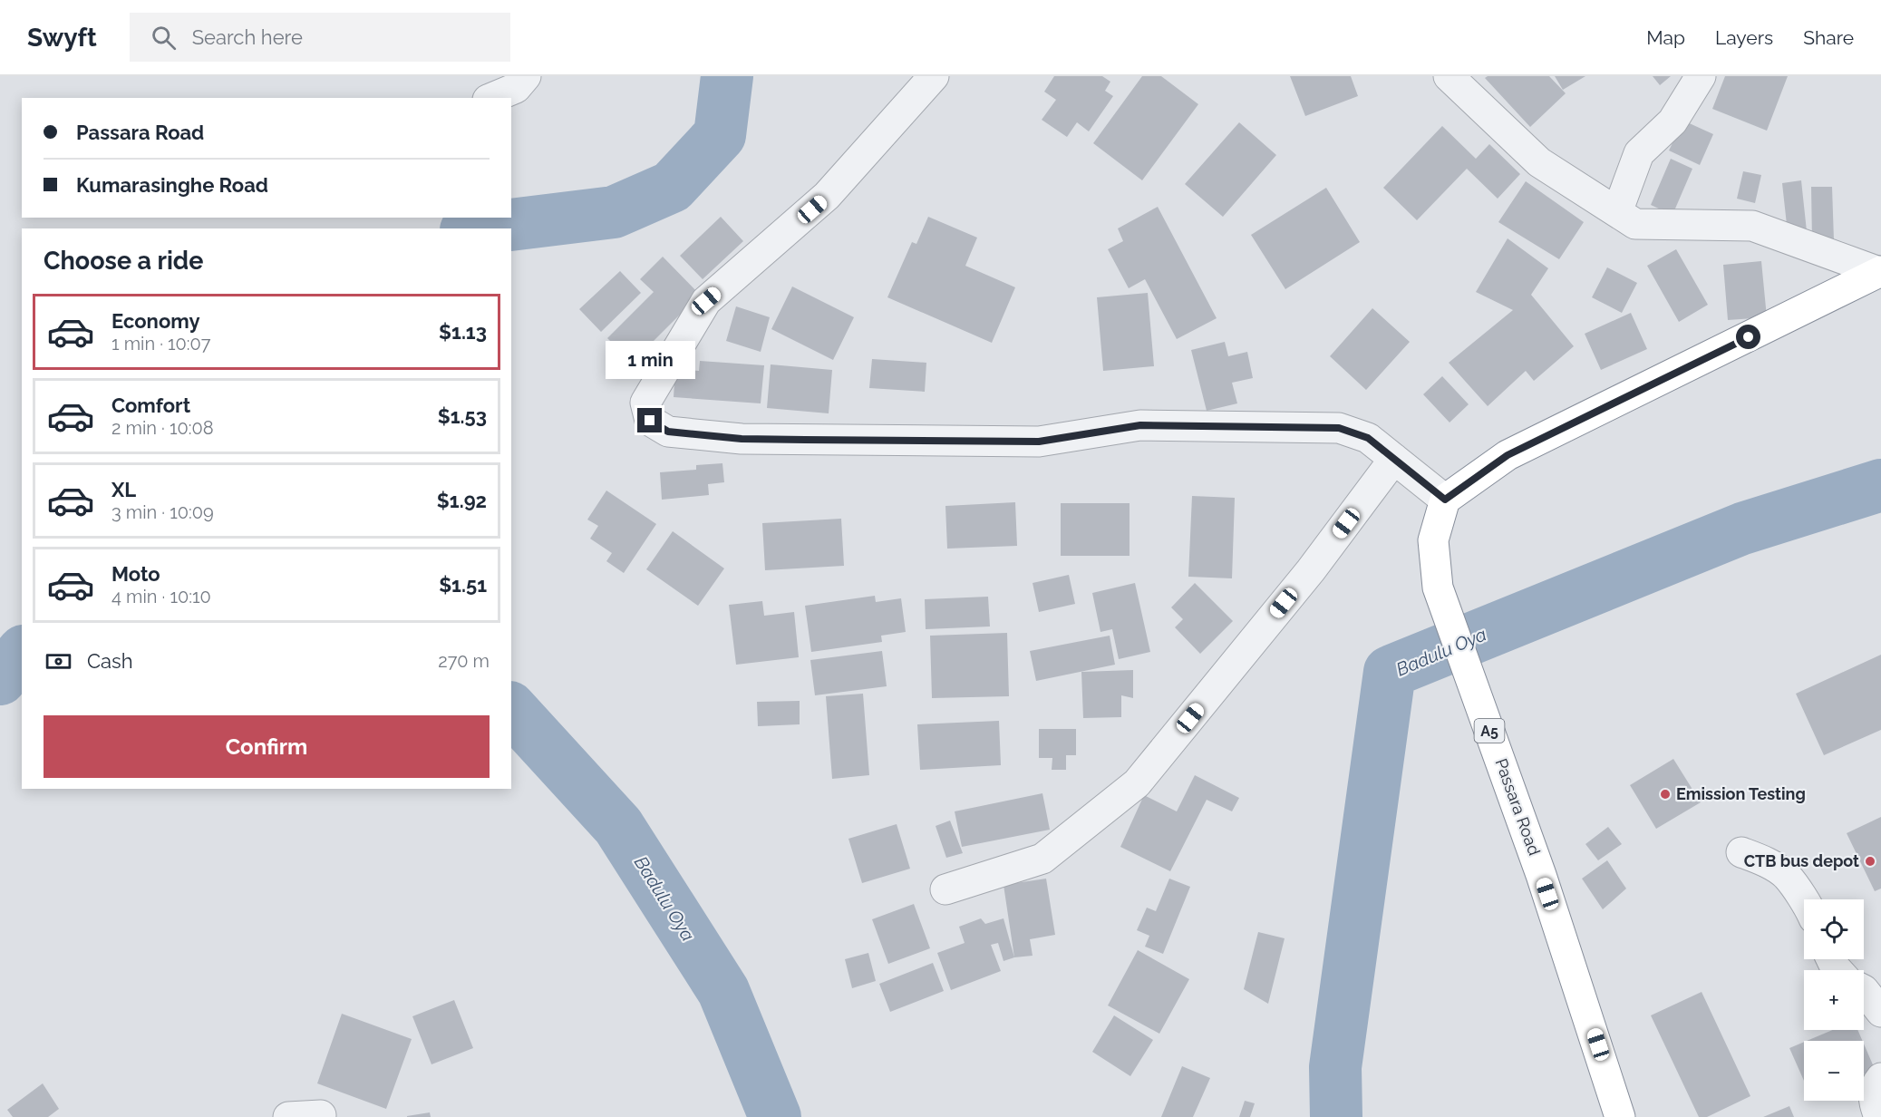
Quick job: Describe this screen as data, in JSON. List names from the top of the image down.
{
  "streets": {
    "highway": ["A5", "Passara Road"]
  },
  "water": ["Badulu Oya"],
  "places": ["Emission Testing", "CTB bus depot"],
  "page": {
    "header": "Swyft",
    "search": "Search here",
    "nav": ["Map", "Layers", "Share"],
    "banner": ["Passara Road", "Kumarasinghe Road"],
    "heading": "Choose a ride",
    "list": [
      {
        "name": "Economy",
        "note": "1 min · 10:07",
        "value": "$1.13"
      },
      {
        "name": "Comfort",
        "note": "2 min · 10:08",
        "value": "$1.53"
      },
      {
        "name": "XL",
        "note": "3 min · 10:09",
        "value": "$1.92"
      },
      {
        "name": "Moto",
        "note": "4 min · 10:10",
        "value": "$1.51"
      }
    ],
    "bubble": "1 min",
    "pay": ["Cash", "270 m"],
    "buttons": "Confirm",
    "map_buttons": ["+", "−"]
  }
}
